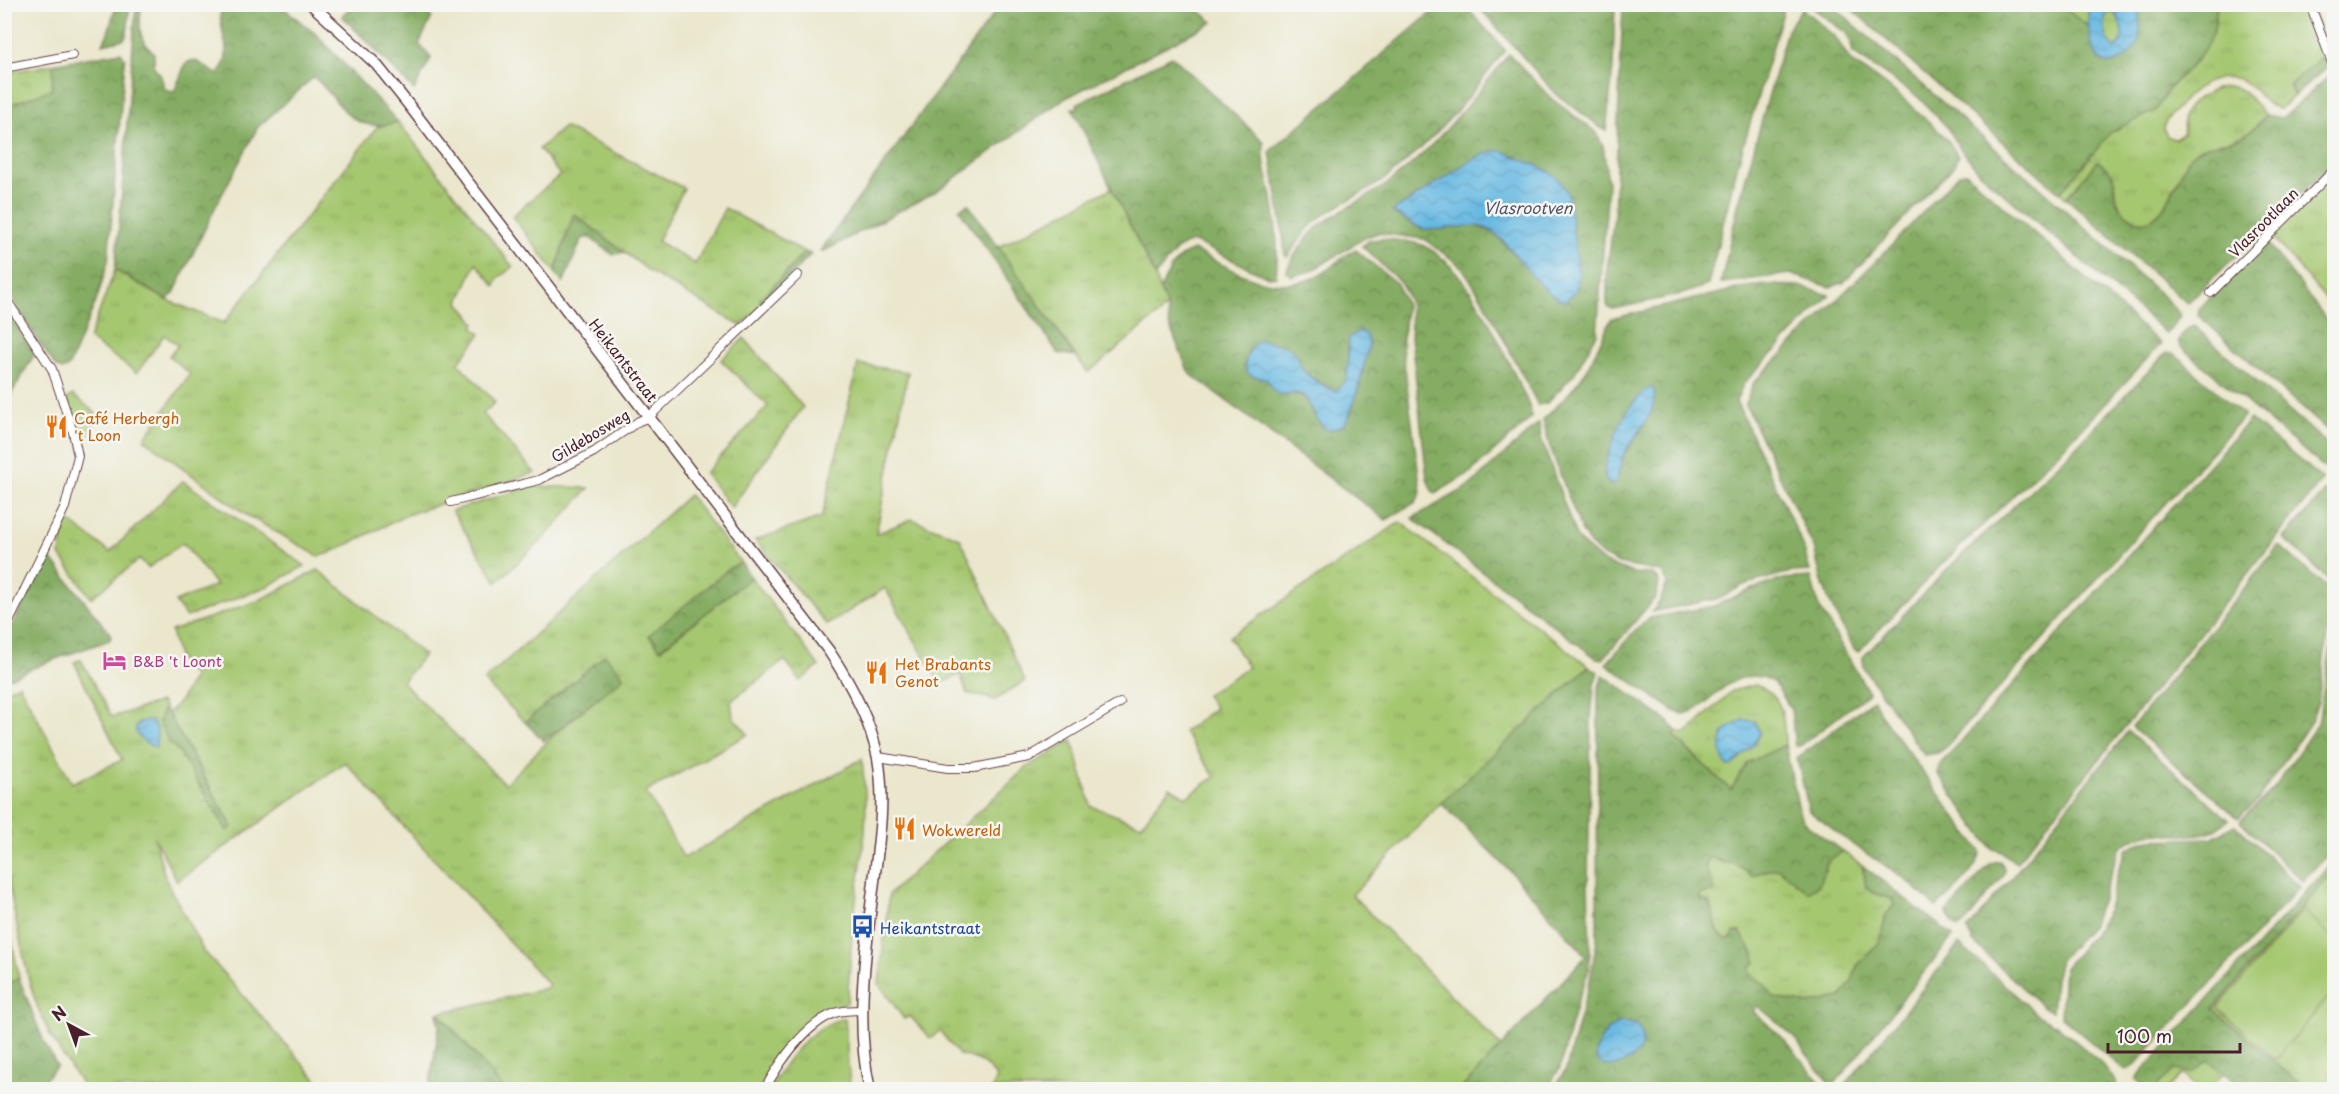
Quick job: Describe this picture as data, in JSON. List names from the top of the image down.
{
  "streets": {
    "street": ["Vlasrootlaan", "Heikantstraat", "Gildebosweg"]
  },
  "crossings": [
    ["Heikantstraat", "Gildebosweg"]
  ],
  "water": ["Vlasrootven"],
  "places": {
    "restaurant": ["Café Herbergh 't Loon", "Het Brabants Genot", "Wokwereld"],
    "hotel": ["B&B 't Loont"],
    "bus stop": ["Heikantstraat"]
  },
  "scale_bar": "100 m",
  "north": "top left"
}
